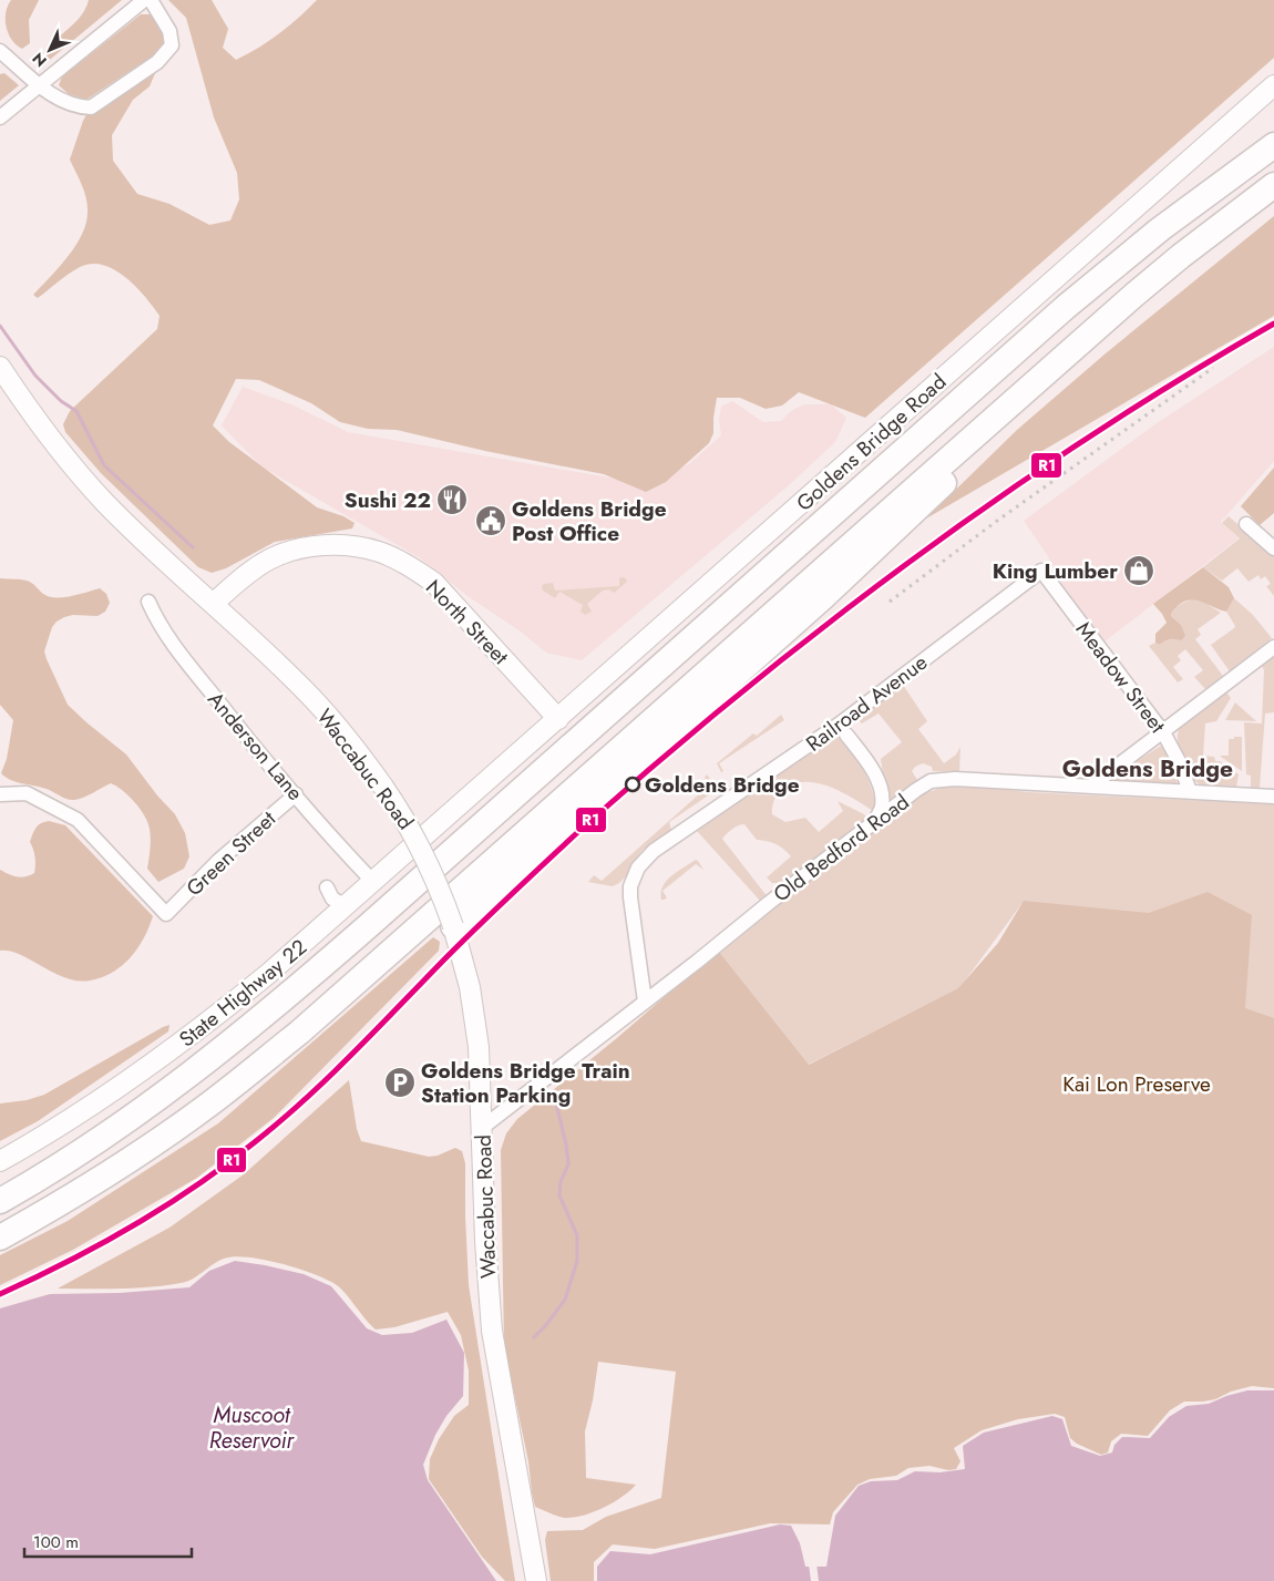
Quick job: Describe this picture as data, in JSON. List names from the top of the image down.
{
  "streets": {
    "main road": [
      "Goldens Bridge Road",
      "North Street",
      "Waccabuc Road",
      "State Highway 22"
    ],
    "street": [
      "Meadow Street",
      "Railroad Avenue",
      "Anderson Lane",
      "Old Bedford Road",
      "Green Street"
    ]
  },
  "crossings": [
    ["Goldens Bridge Road", "North Street"],
    ["Goldens Bridge Road", "State Highway 22"],
    ["North Street", "Waccabuc Road"],
    ["Meadow Street", "Railroad Avenue"],
    ["Meadow Street", "Old Bedford Road"],
    ["Railroad Avenue", "Old Bedford Road"],
    ["Anderson Lane", "Green Street"],
    ["Anderson Lane", "State Highway 22"],
    ["Waccabuc Road", "Old Bedford Road"]
  ],
  "districts": ["Goldens Bridge"],
  "water": ["Muscoot Reservoir"],
  "parks": ["Kai Lon Preserve"],
  "places": {
    "restaurant": ["Sushi 22"],
    "public building": ["Goldens Bridge Post Office"],
    "shop": ["King Lumber"],
    "other": ["Goldens Bridge"],
    "parking": ["Goldens Bridge Train Station Parking"]
  },
  "lines": ["transit line R1"],
  "scale_bar": "100 m",
  "north": "bottom left"
}
